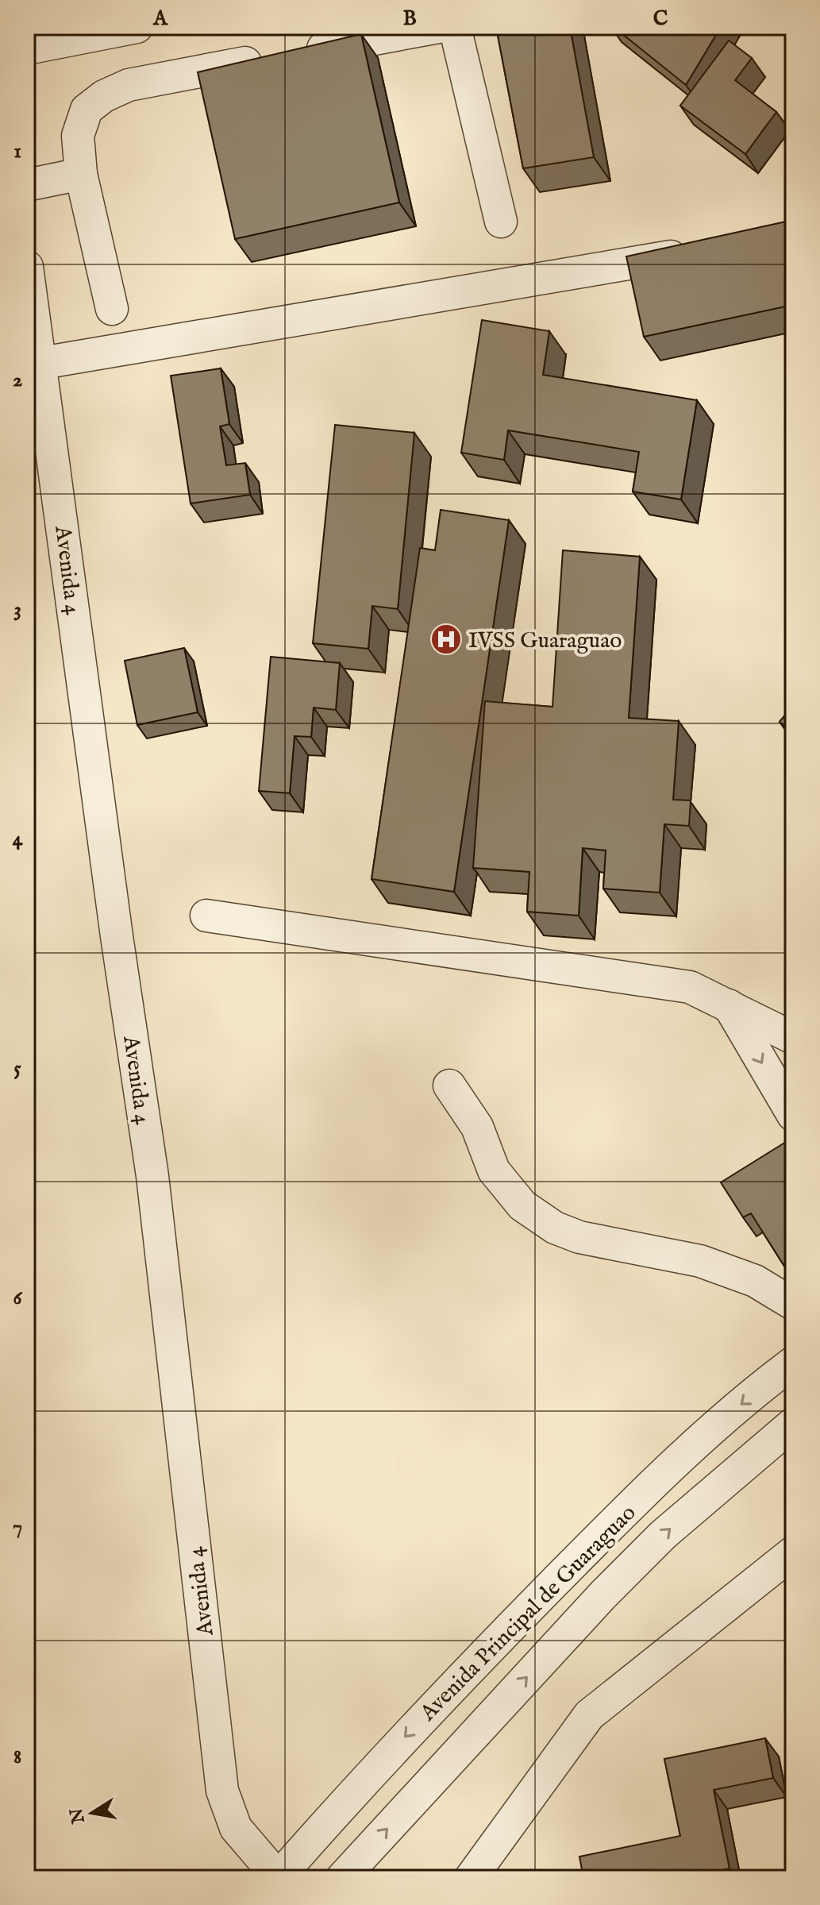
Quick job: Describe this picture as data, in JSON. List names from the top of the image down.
{
  "streets": {
    "street": ["Avenida 4", "Avenida Principal de Guaraguao"]
  },
  "crossings": [
    ["Avenida 4", "Avenida Principal de Guaraguao"]
  ],
  "places": {
    "hospital": ["IVSS Guaraguao"]
  },
  "north": "left",
  "grid": {
    "columns": ["A", "B", "C"],
    "rows": [
      "1",
      "2",
      "3",
      "4",
      "5",
      "6",
      "7",
      "8"
    ]
  }
}
